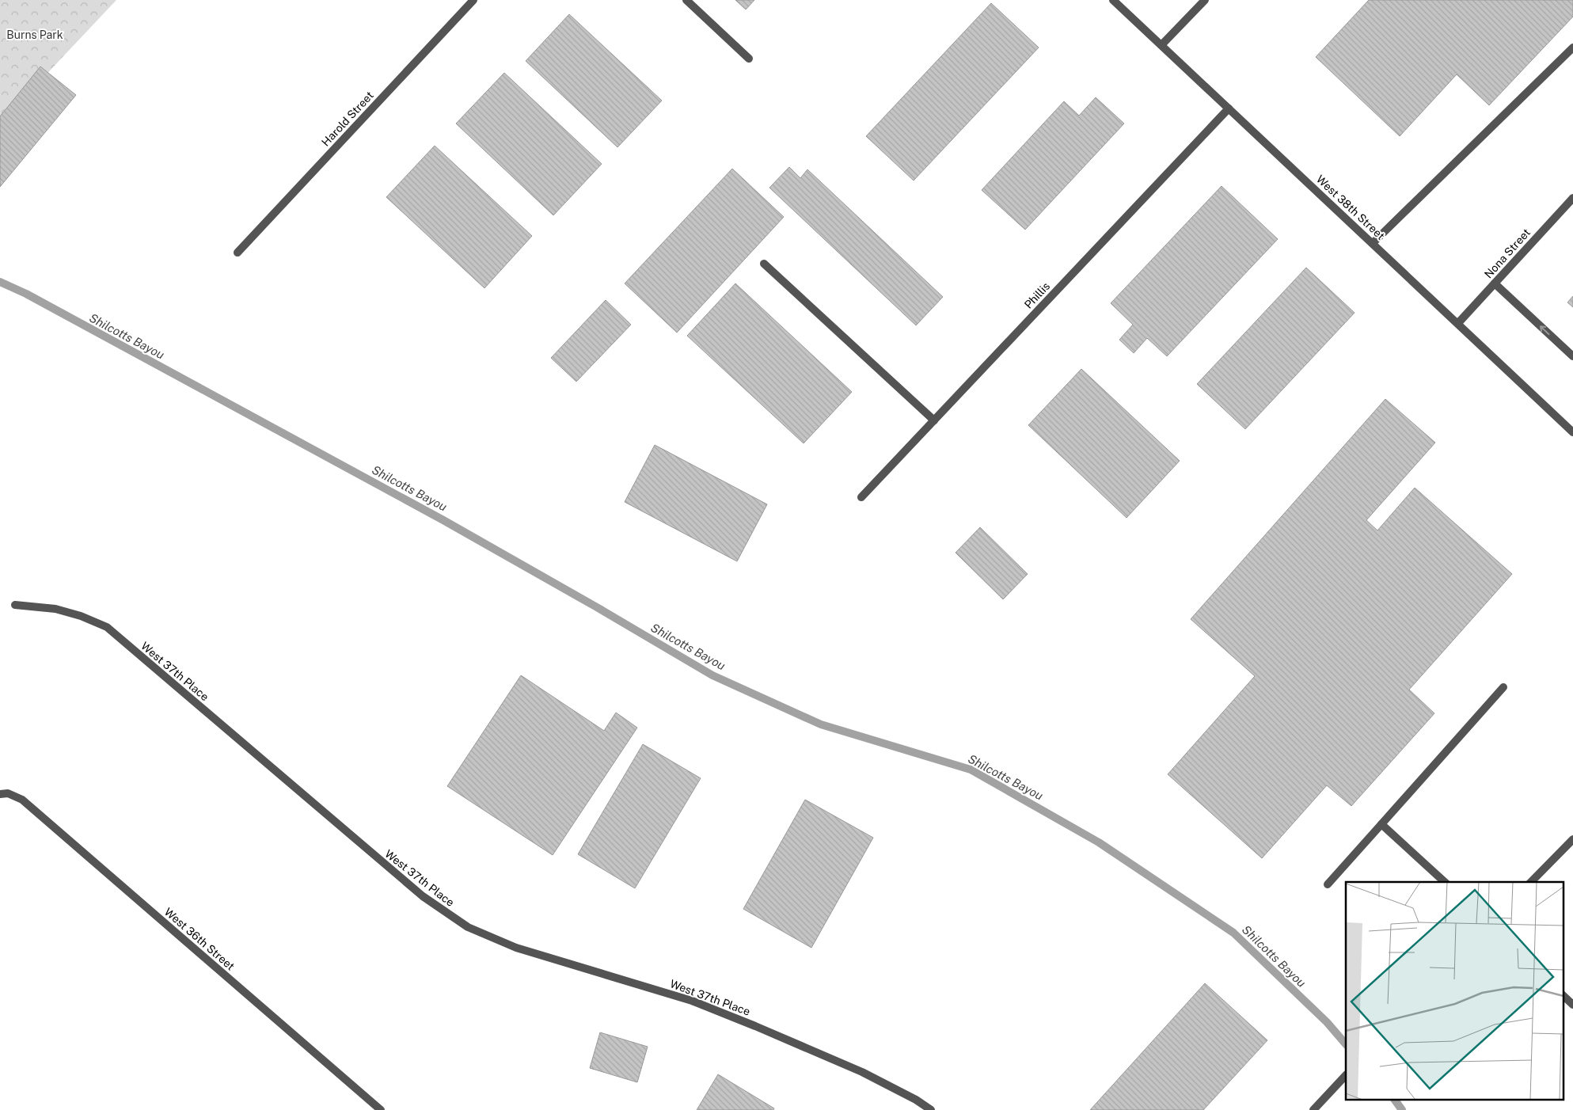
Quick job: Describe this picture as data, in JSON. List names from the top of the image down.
{
  "streets": {
    "street": [
      "Harold Street",
      "West 38th Street",
      "Nona Street",
      "Phillis",
      "West 37th Place",
      "West 36th Street"
    ]
  },
  "crossings": [
    ["West 38th Street", "Nona Street"],
    ["West 38th Street", "Phillis"]
  ],
  "water": ["Shilcotts Bayou"],
  "parks": ["Burns Park"]
}
